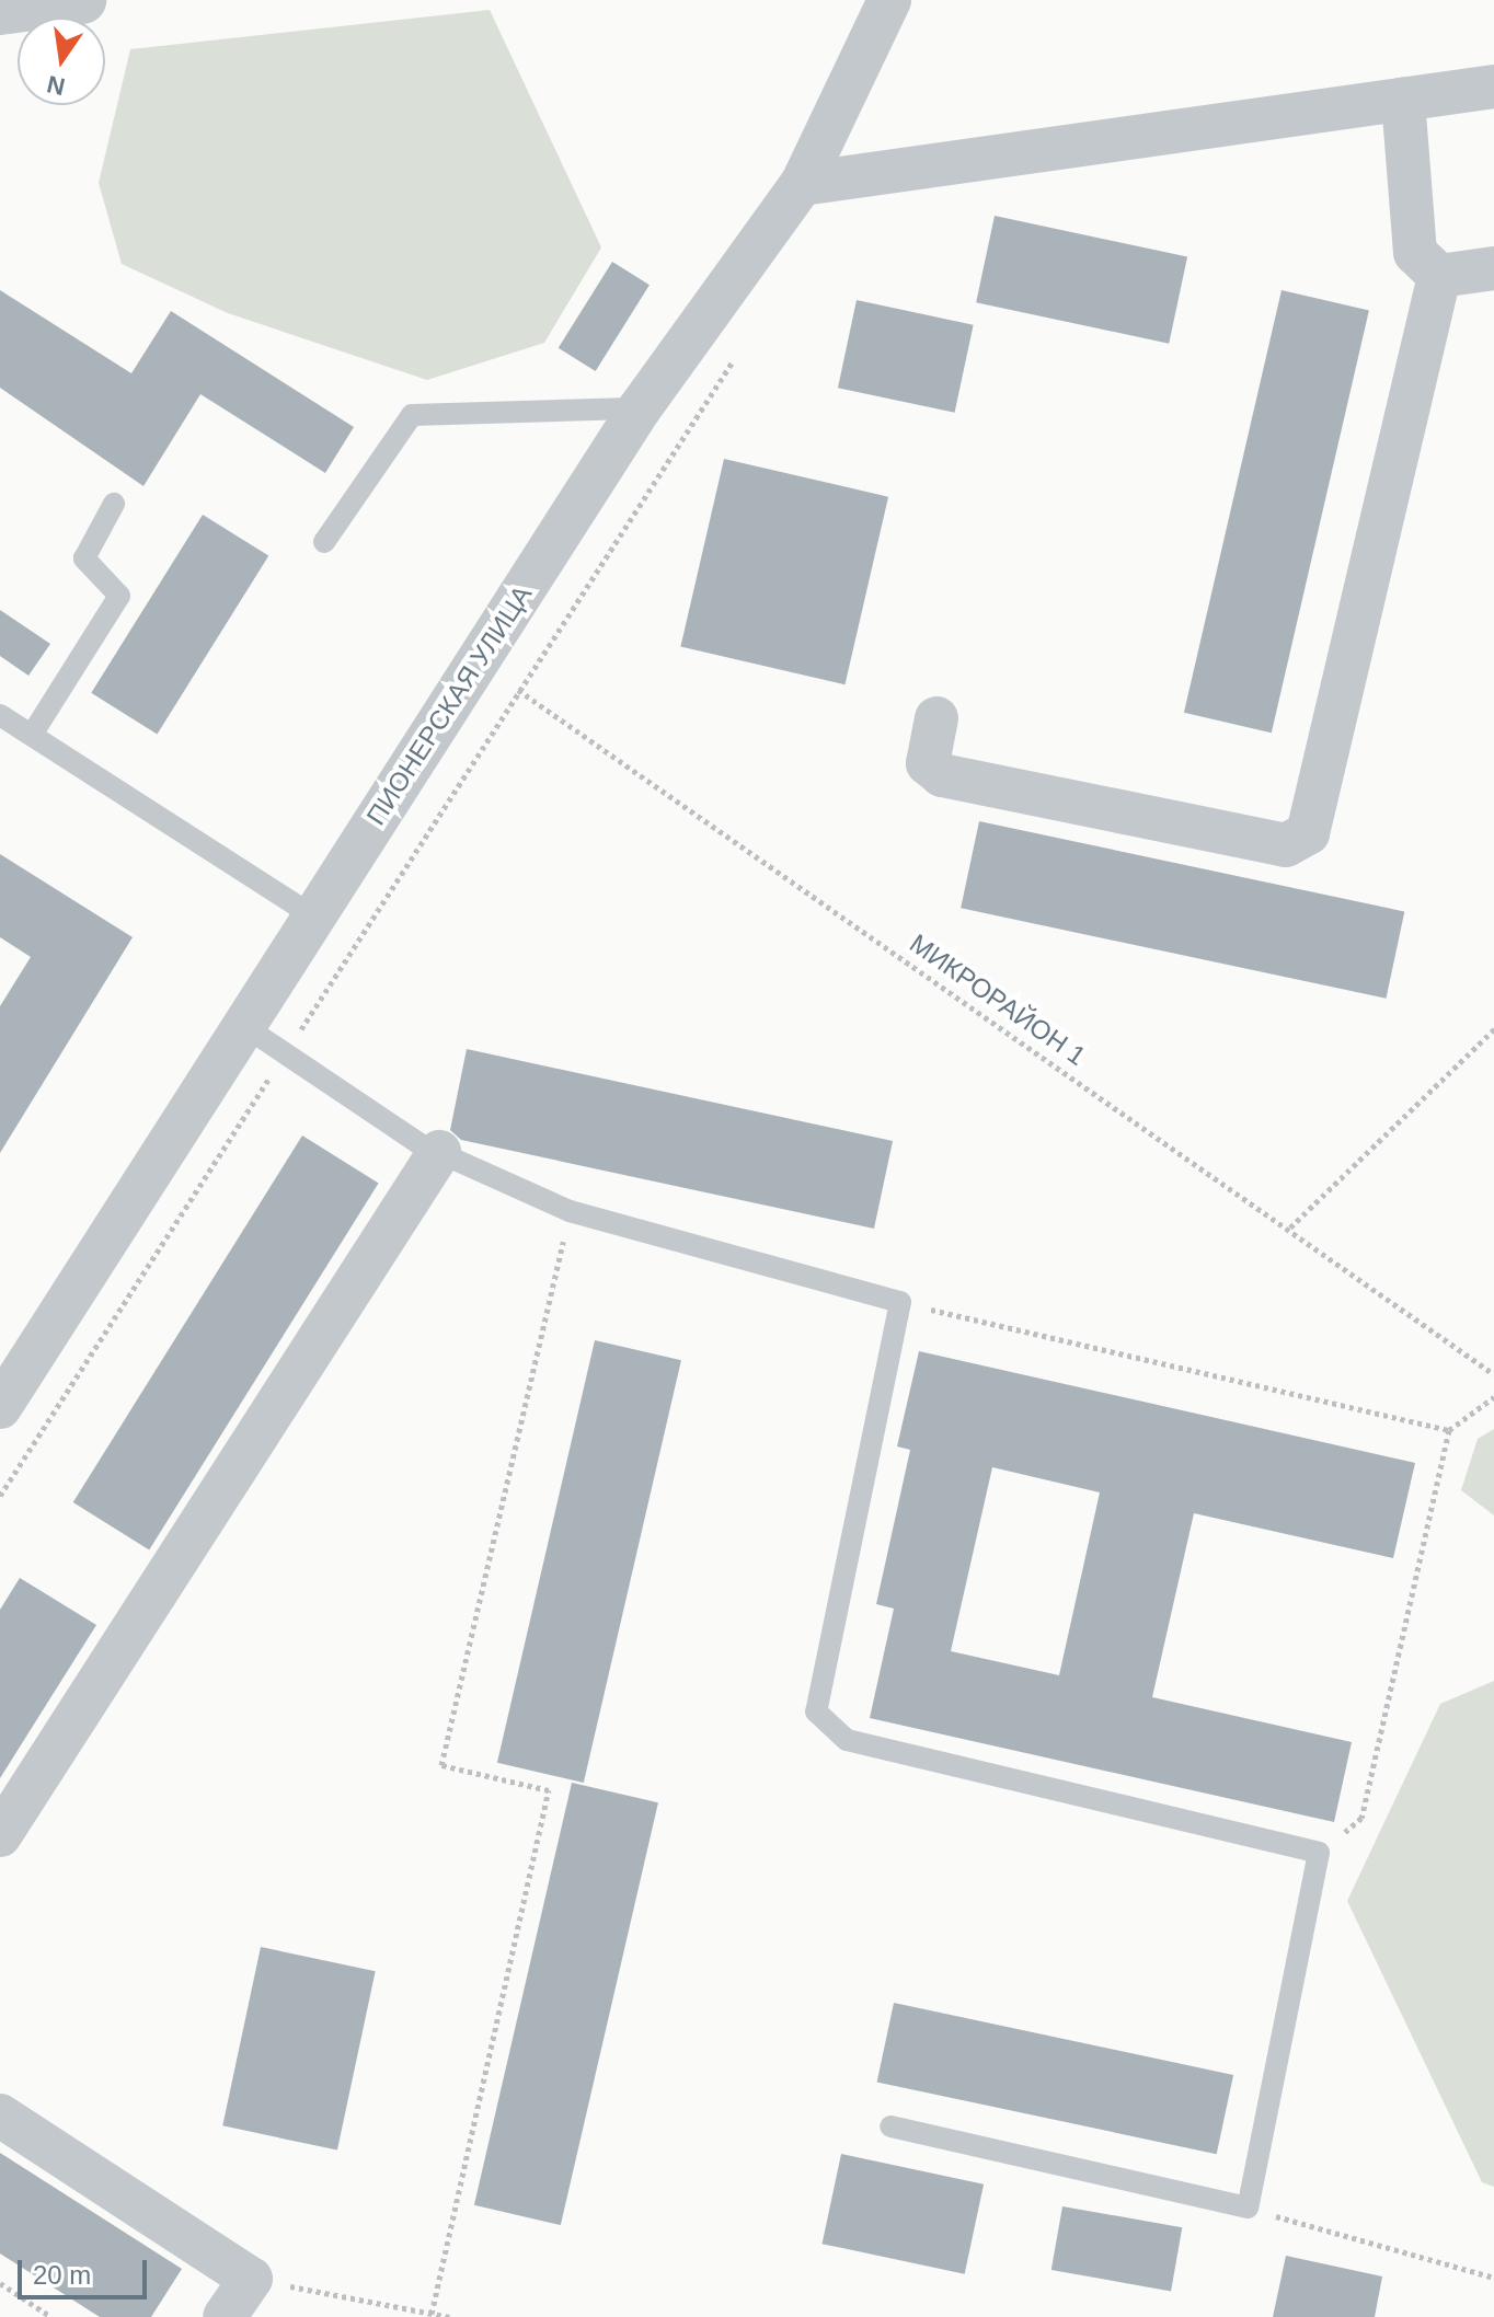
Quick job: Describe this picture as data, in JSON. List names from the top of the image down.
{
  "streets": {
    "street": ["ПИОНЕРСКАЯ УЛИЦА"],
    "path": ["МИКРОРАЙОН 1"]
  },
  "crossings": [
    ["ПИОНЕРСКАЯ УЛИЦА", "МИКРОРАЙОН 1"]
  ],
  "scale_bar": "20 m",
  "north": "bottom"
}
